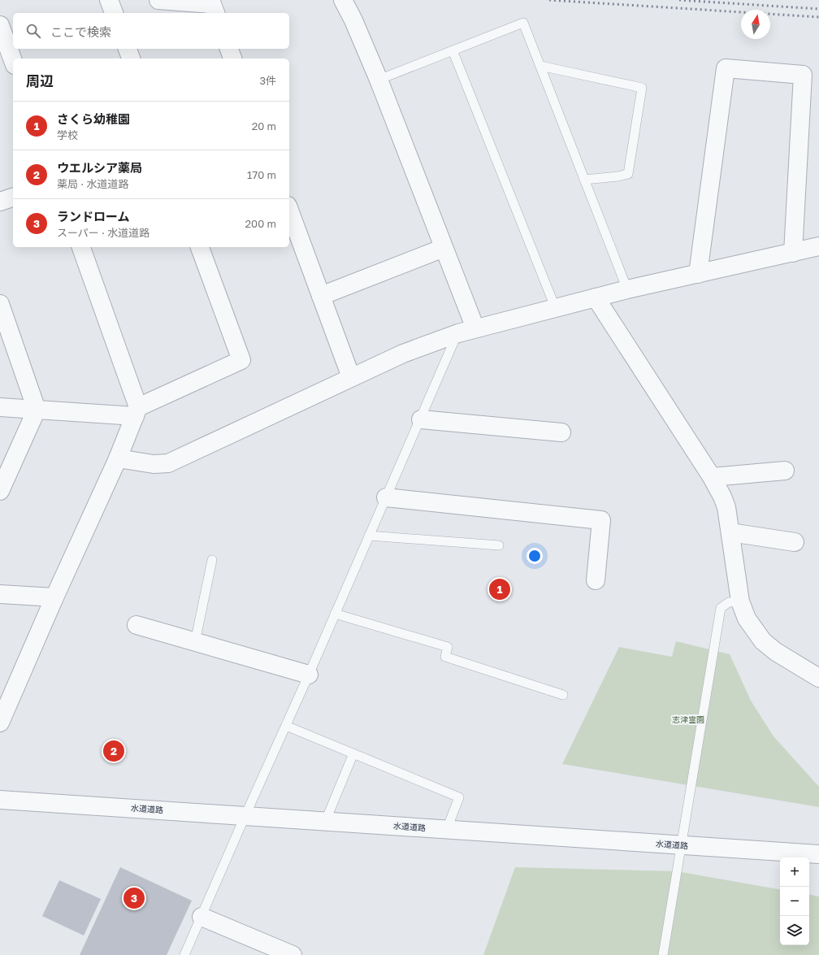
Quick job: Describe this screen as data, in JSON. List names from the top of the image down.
{
  "streets": {
    "street": ["水道道路"]
  },
  "parks": ["志津霊園"],
  "north": "top",
  "page": {
    "search": "ここで検索",
    "heading": ["周辺", "3件"],
    "list": [
      {
        "mark": "1",
        "name": "さくら幼稚園",
        "note": "学校",
        "value": "20 m"
      },
      {
        "mark": "2",
        "name": "ウエルシア薬局",
        "note": "薬局 · 水道道路",
        "value": "170 m"
      },
      {
        "mark": "3",
        "name": "ランドローム",
        "note": "スーパー · 水道道路",
        "value": "200 m"
      }
    ],
    "pins": ["1", "2", "3"],
    "map_buttons": ["+", "−"]
  }
}
